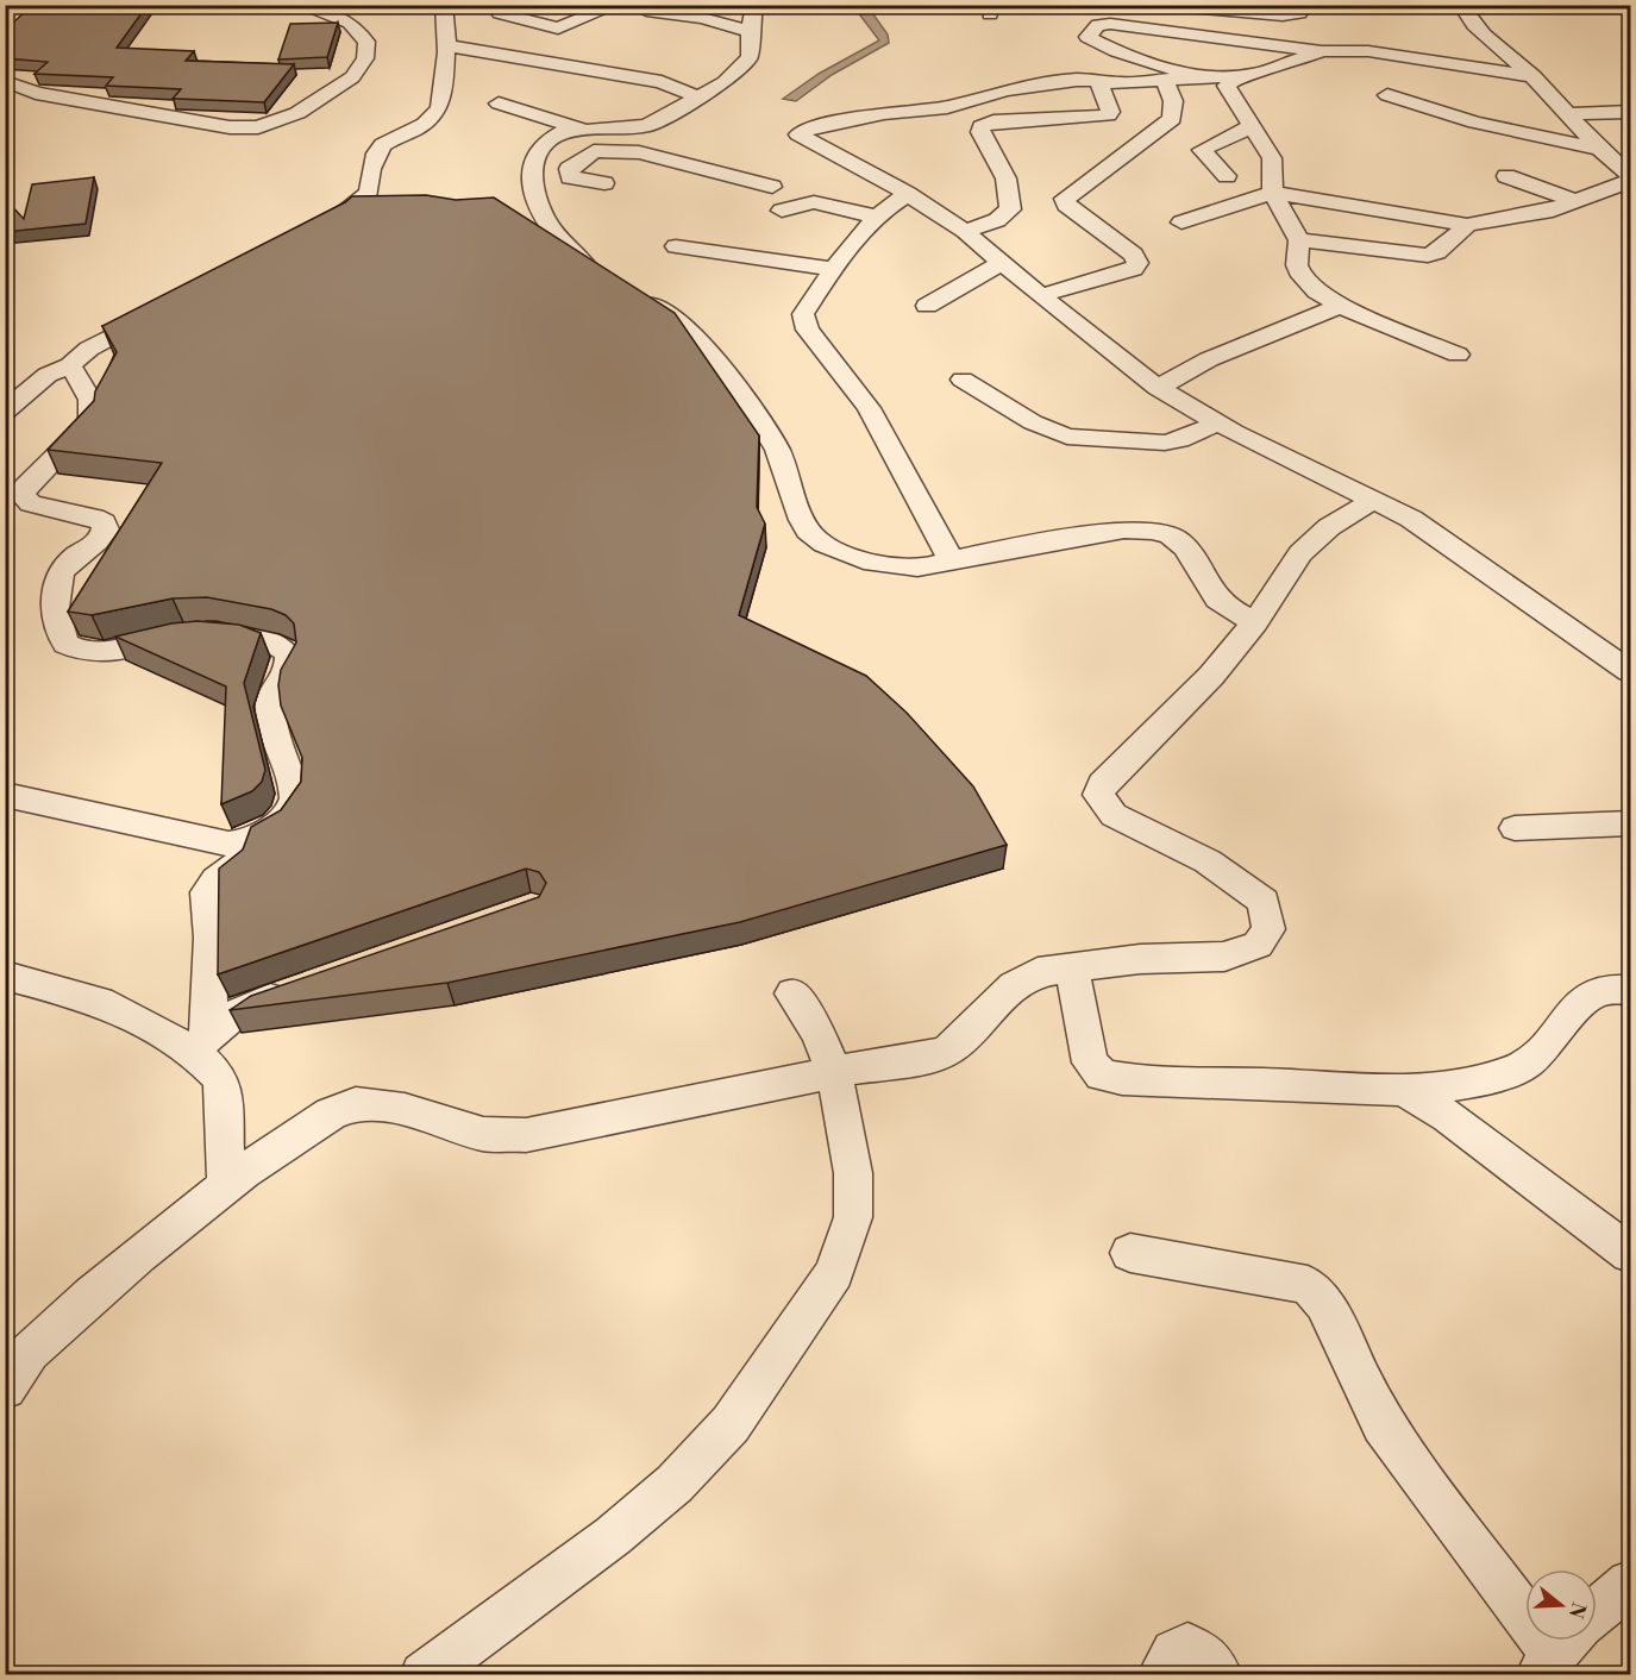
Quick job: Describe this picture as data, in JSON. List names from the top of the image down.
{
  "north": "right"
}
